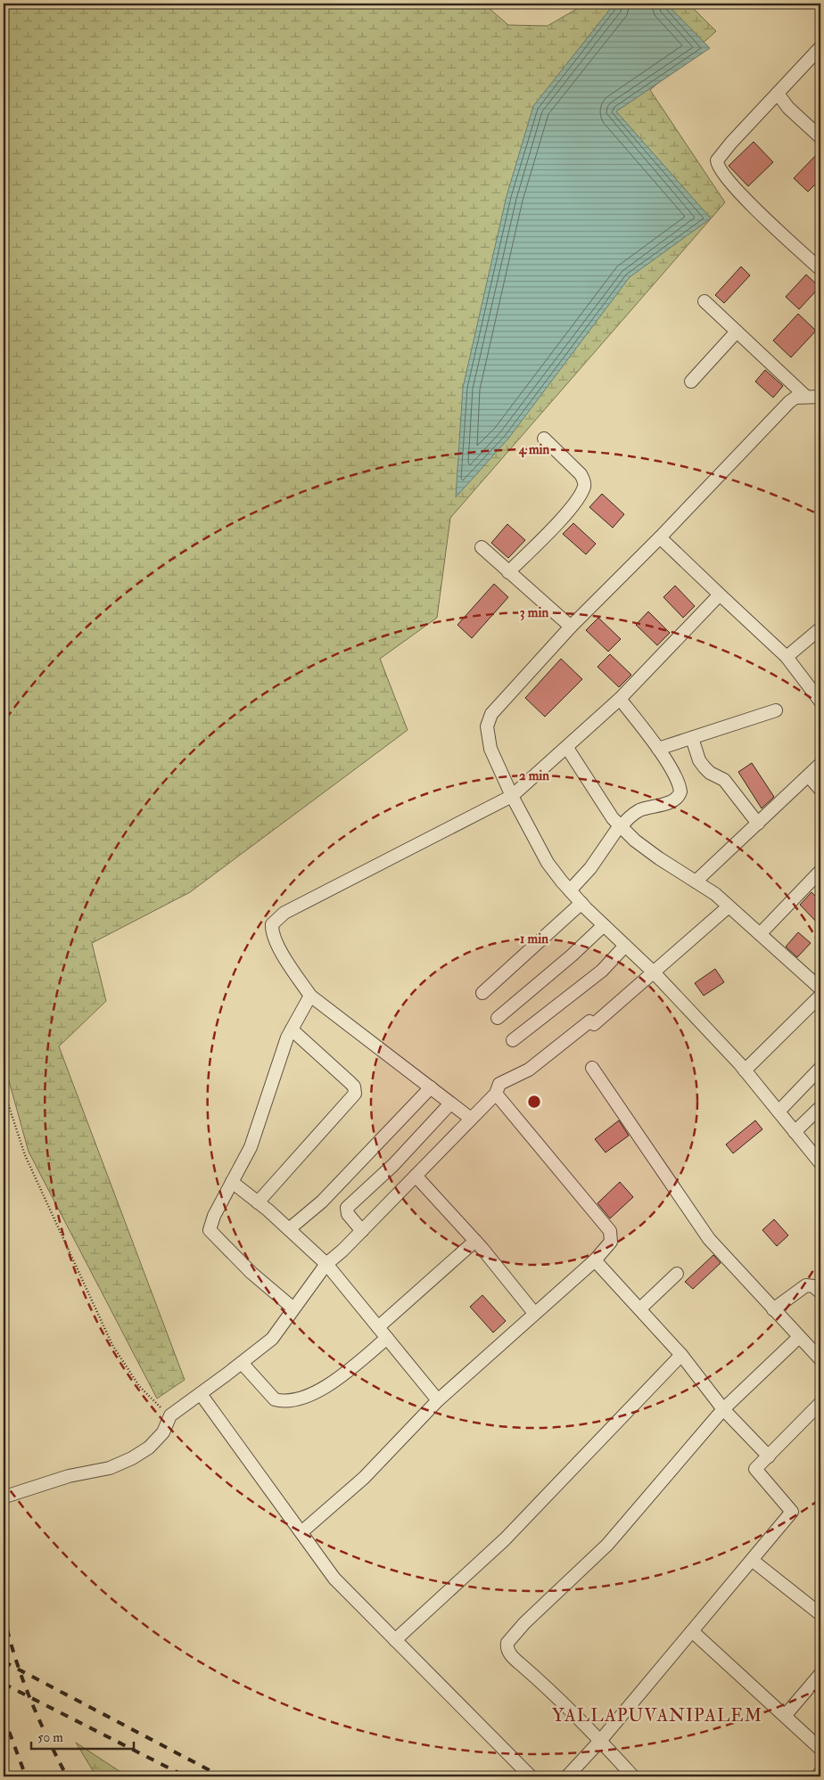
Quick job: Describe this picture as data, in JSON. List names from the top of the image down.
{
  "districts": ["YALLAPUVANIPALEM"],
  "scale_bar": "50 m",
  "rings": [
    "4 min",
    "3 min",
    "2 min",
    "1 min"
  ]
}
